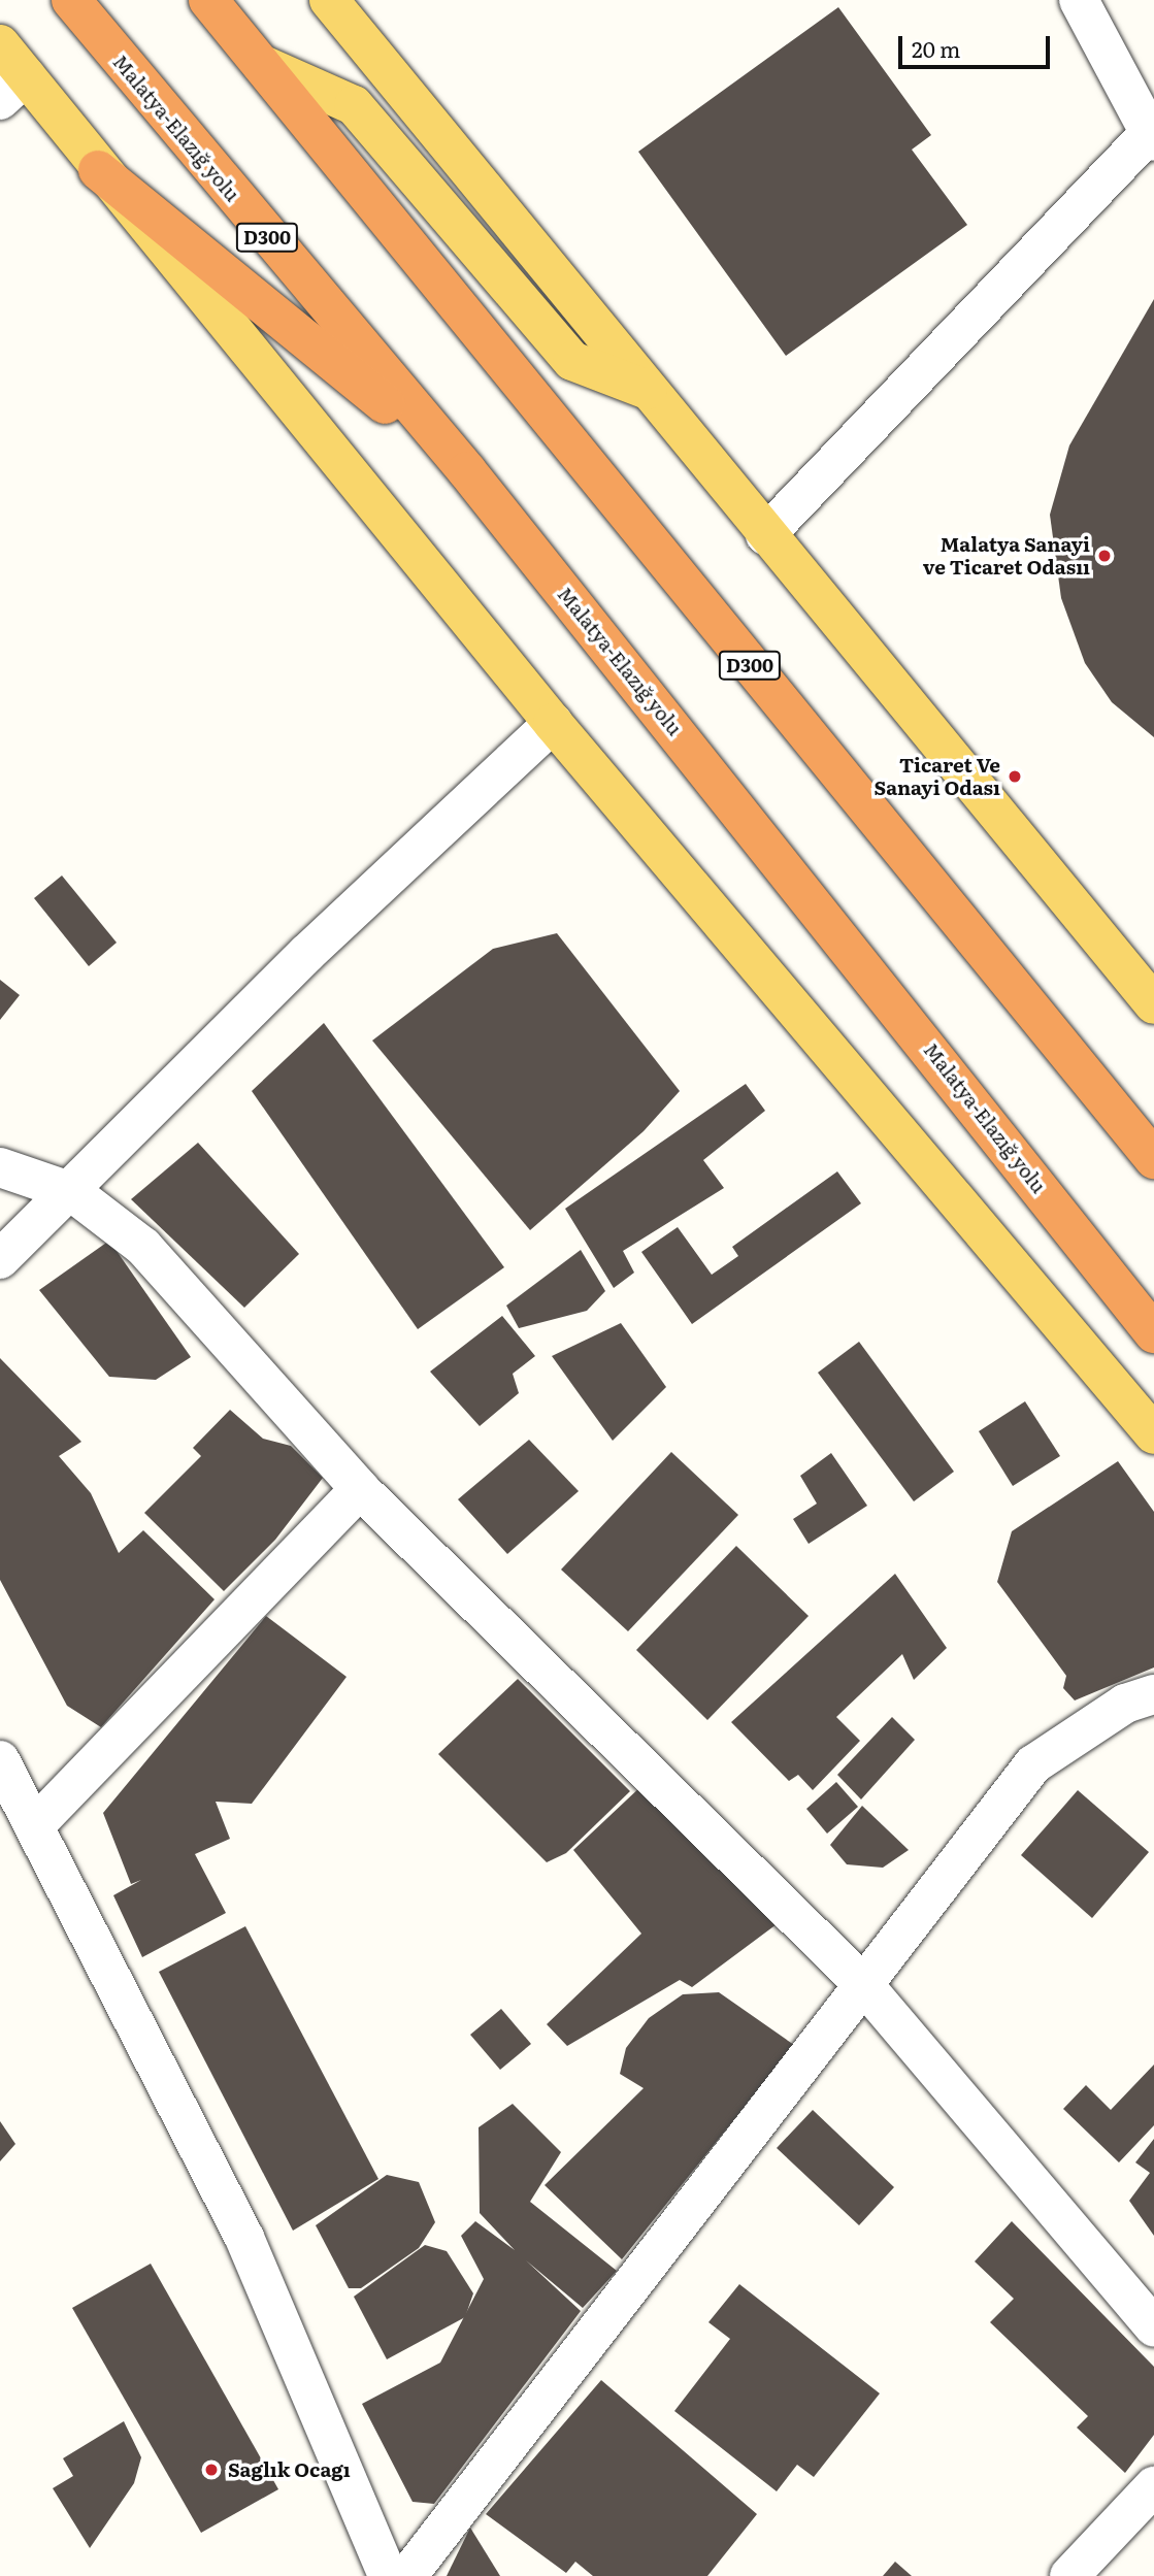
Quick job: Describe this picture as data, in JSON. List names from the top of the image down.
{
  "streets": {
    "highway": ["Malatya-Elazığ yolu", "D300"]
  },
  "places": ["Malatya Sanayi ve Ticaret Odasıı", "Ticaret Ve Sanayi Odası", "Saglık Ocagı"],
  "scale_bar": "20 m"
}
